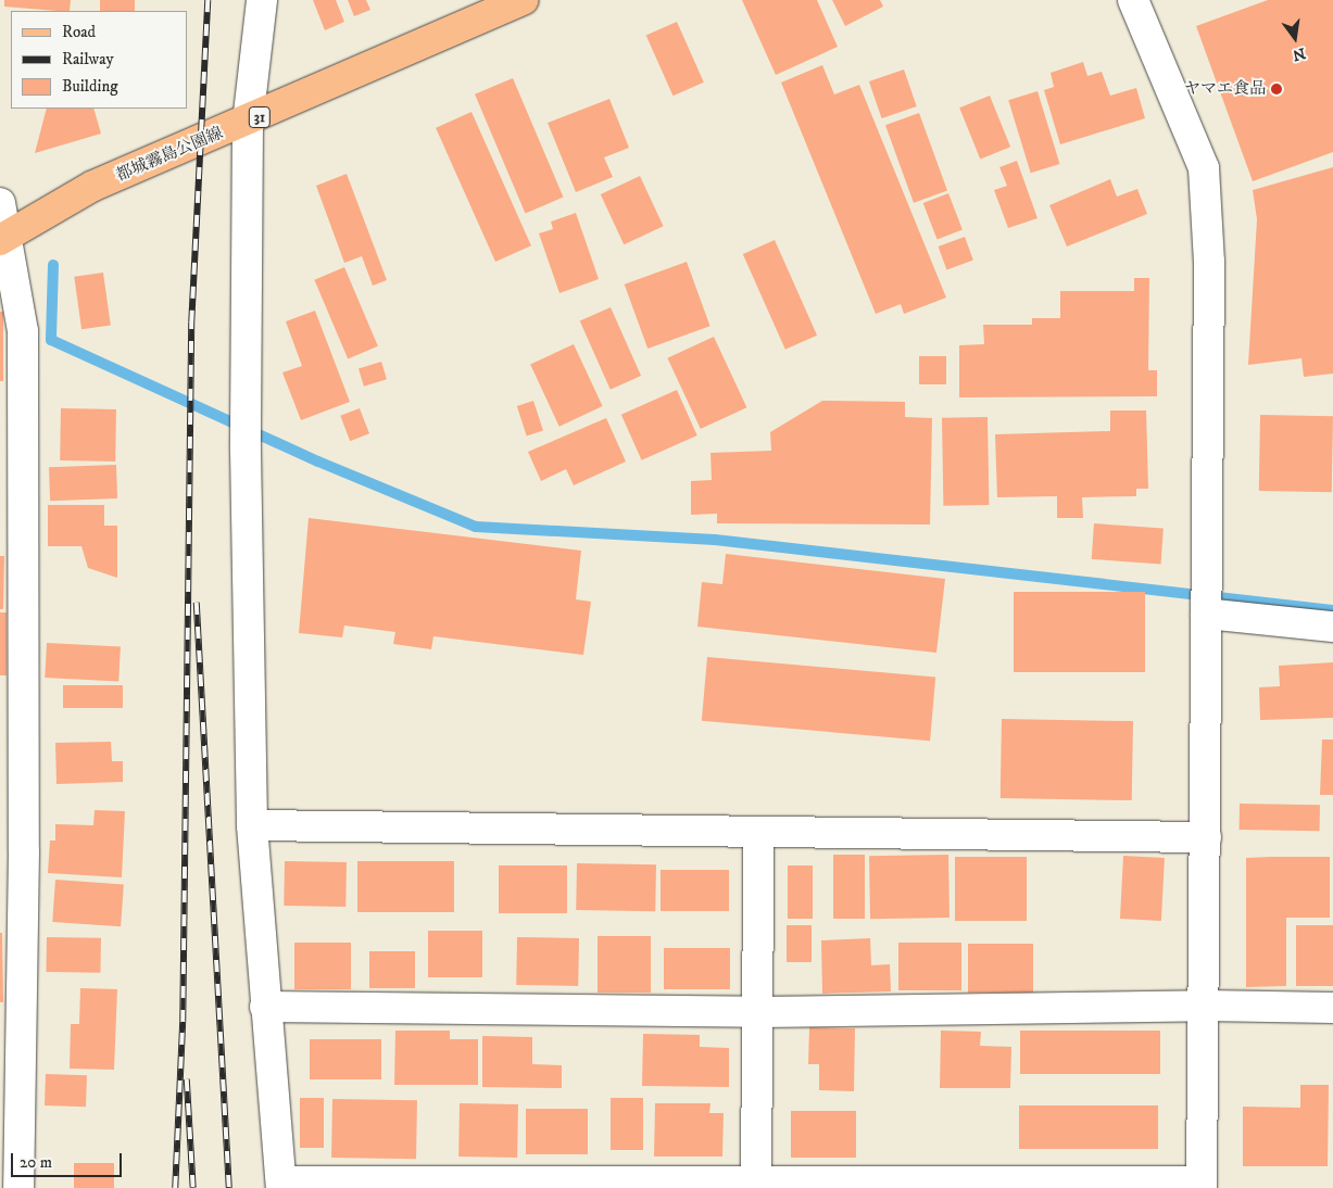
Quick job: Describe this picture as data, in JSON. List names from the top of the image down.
{
  "streets": {
    "main road": ["31", "都城霧島公園線"]
  },
  "places": ["ヤマエ食品"],
  "legend": ["Road", "Railway", "Building"],
  "scale_bar": "20 m",
  "north": "bottom"
}
